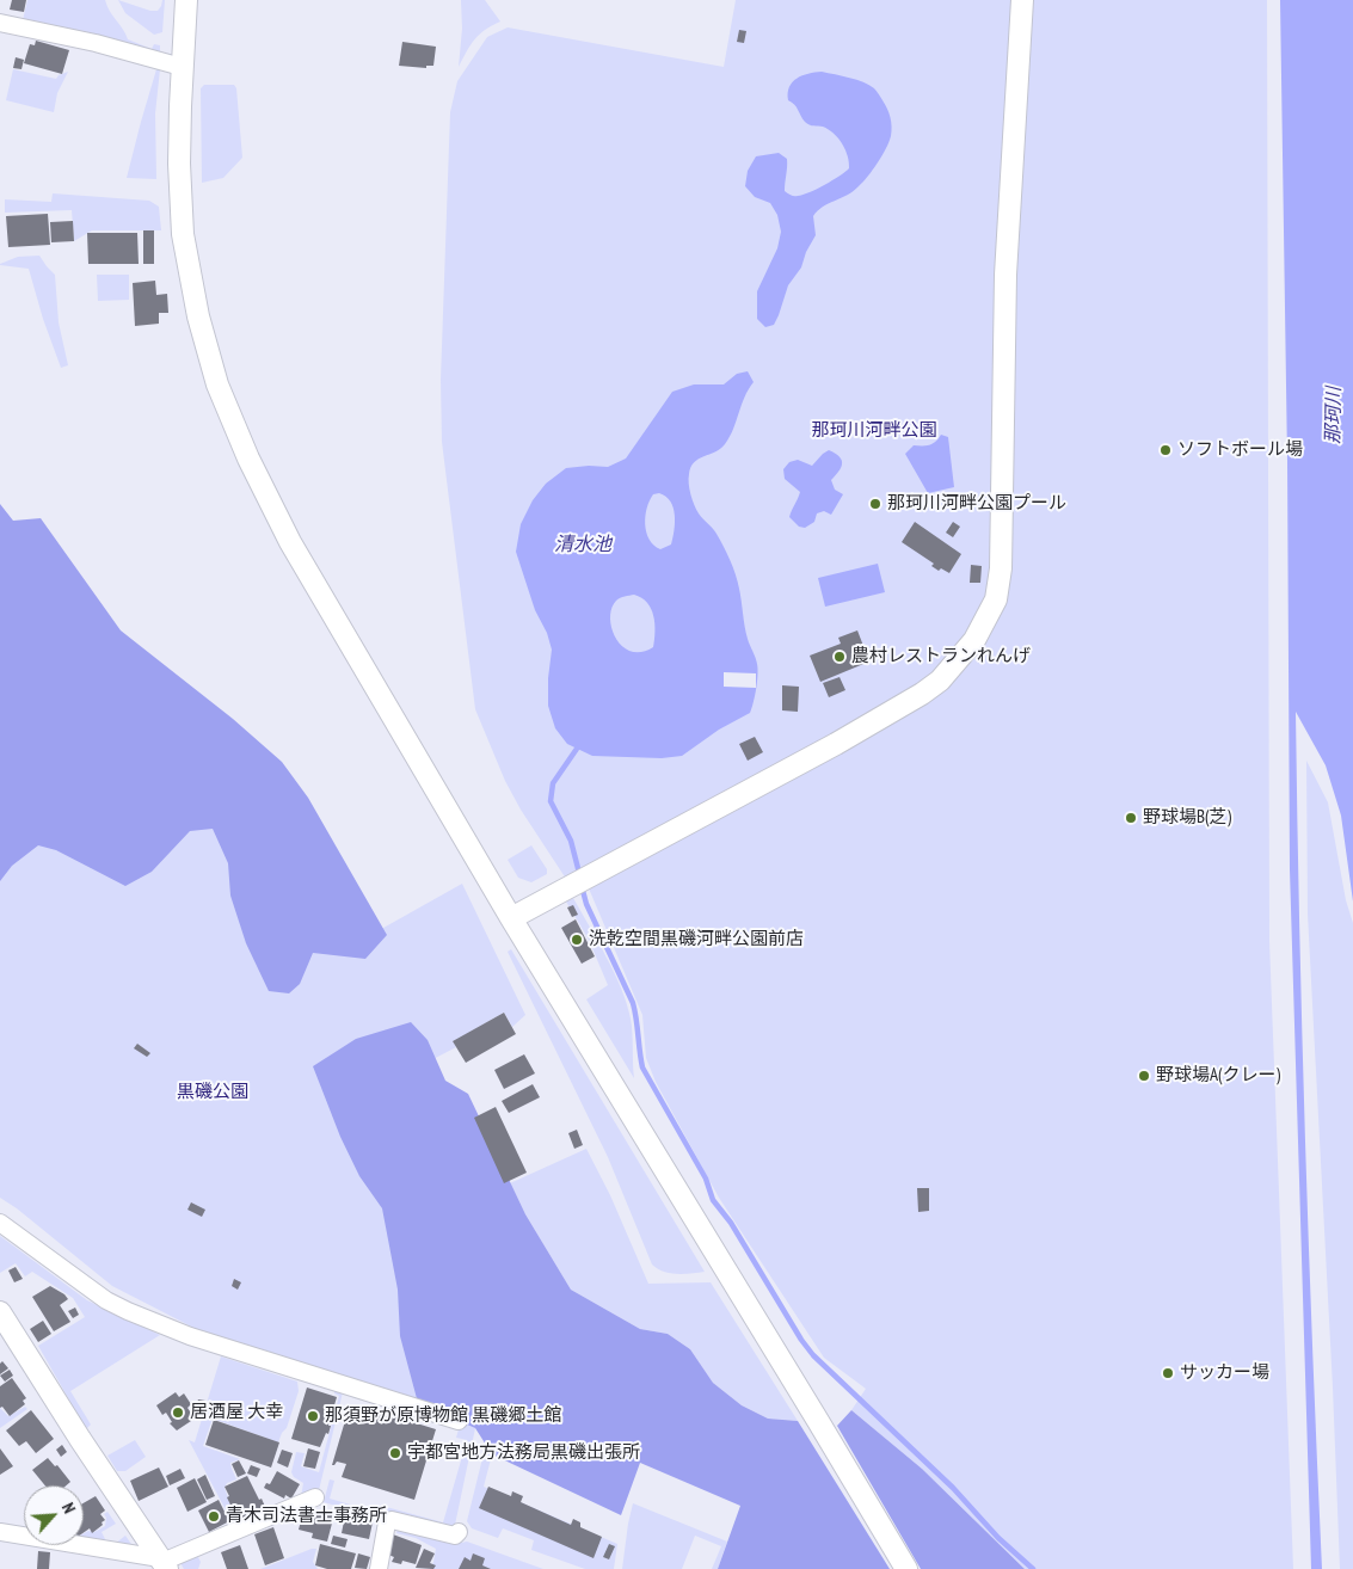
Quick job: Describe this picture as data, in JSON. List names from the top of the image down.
{
  "water": ["那珂川", "清水池"],
  "parks": ["那珂川河畔公園", "黒磯公園"],
  "places": [
    "ソフトボール場",
    "那珂川河畔公園プール",
    "農村レストランれんげ",
    "野球場B(芝)",
    "洗乾空間黒磯河畔公園前店",
    "野球場A(クレー)",
    "サッカー場",
    "居酒屋 大幸",
    "那須野が原博物館 黒磯郷土館",
    "宇都宮地方法務局黒磯出張所",
    "青木司法書士事務所"
  ],
  "north": "top right"
}
